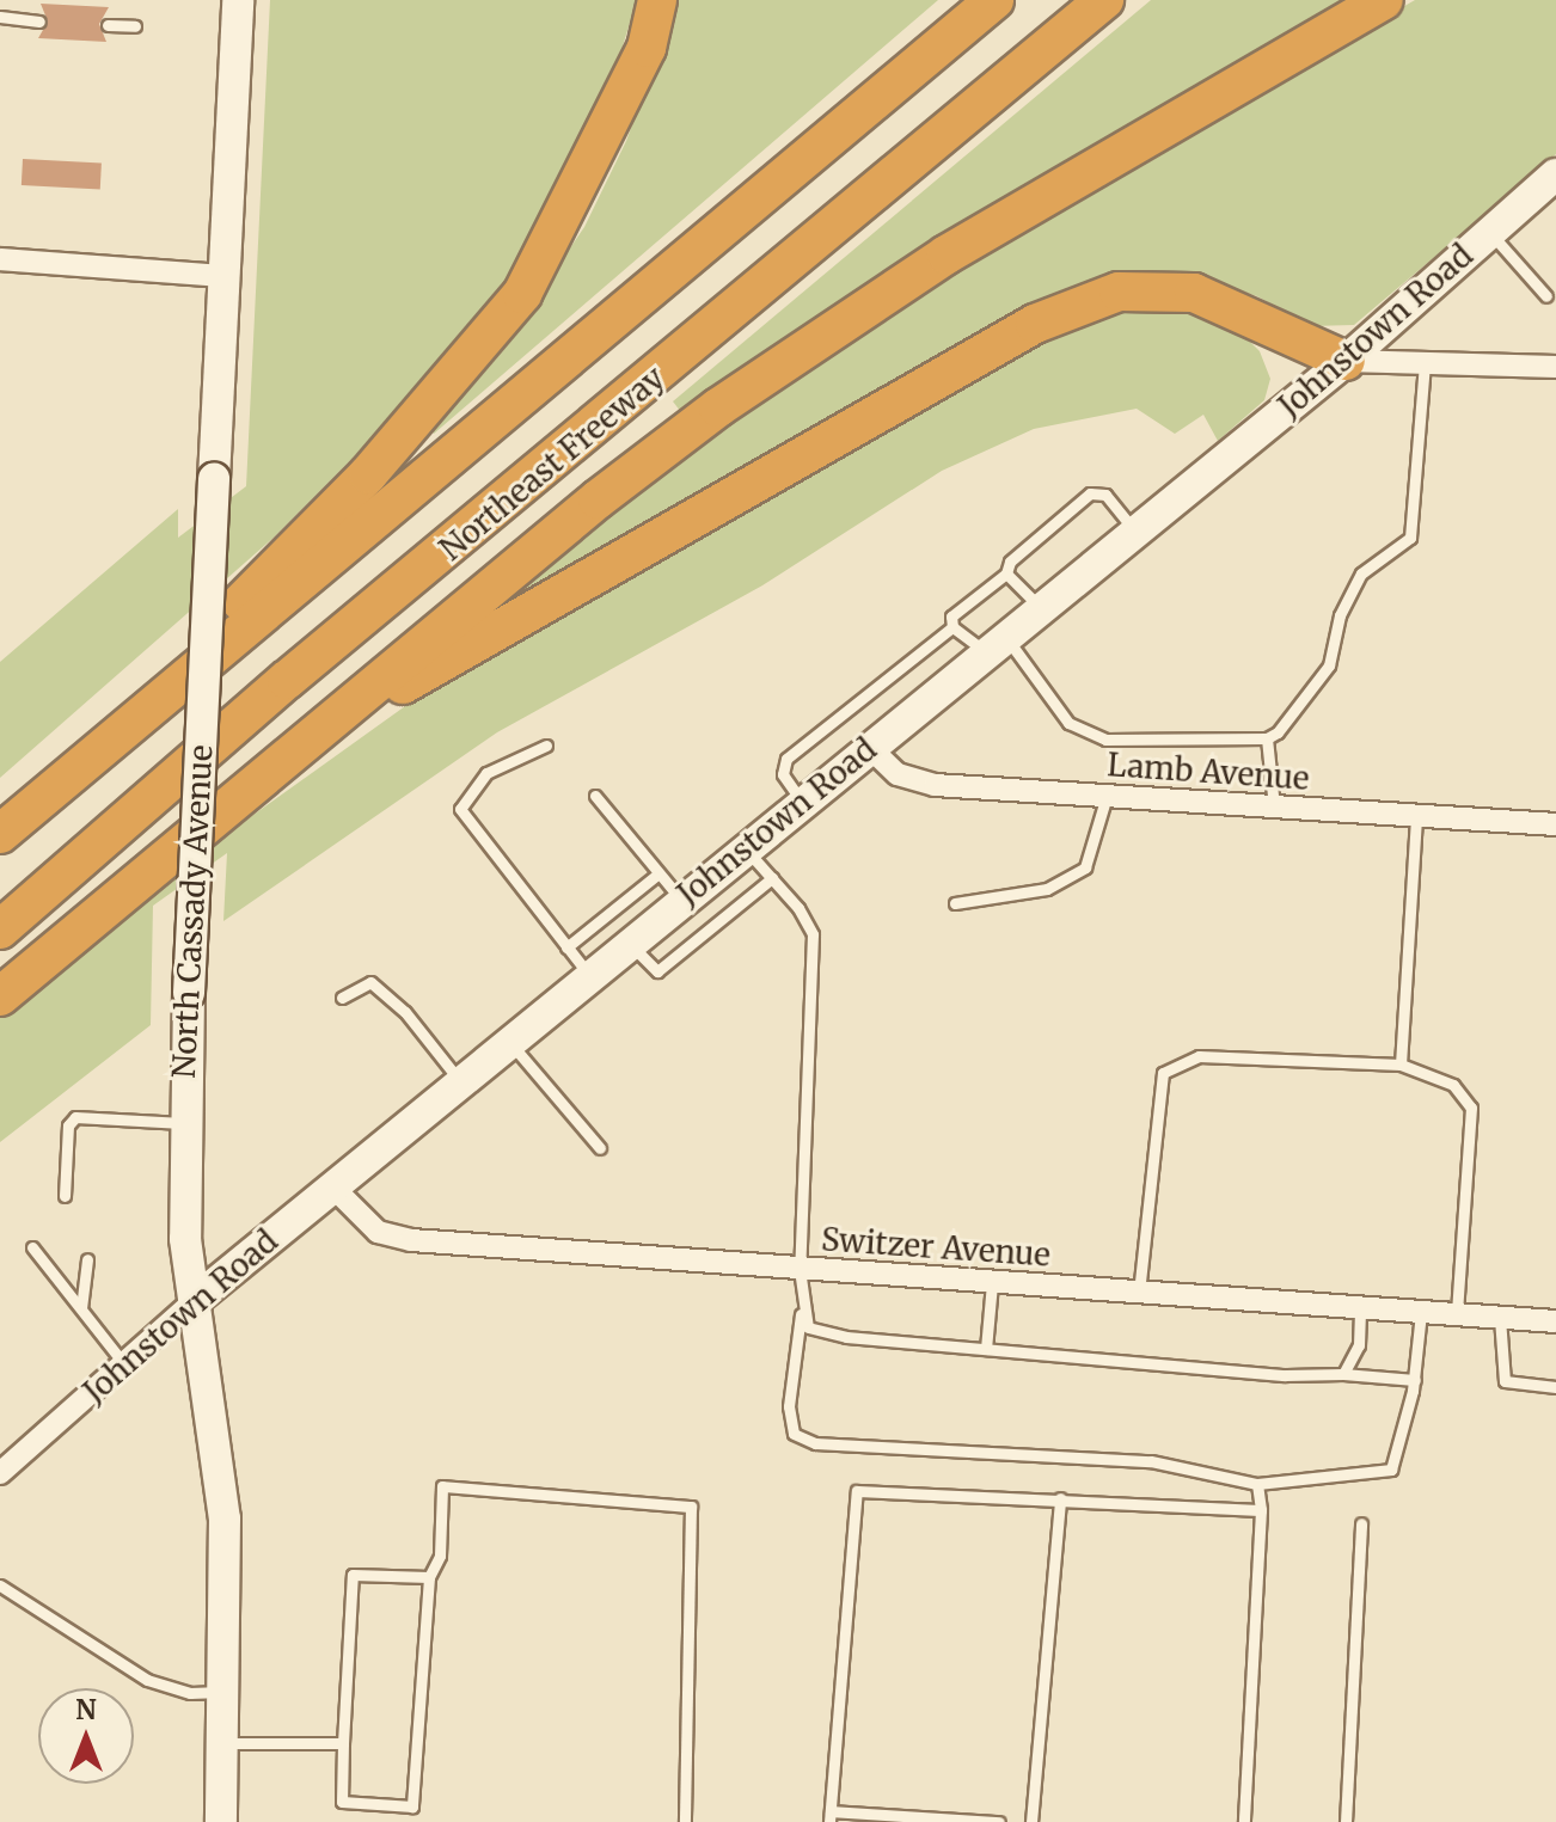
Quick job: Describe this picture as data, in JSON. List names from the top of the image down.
{
  "streets": {
    "highway": ["Northeast Freeway"],
    "main road": ["Johnstown Road", "North Cassady Avenue"],
    "street": ["Lamb Avenue", "Switzer Avenue"]
  },
  "crossings": [
    ["Johnstown Road", "Lamb Avenue"],
    ["Johnstown Road", "North Cassady Avenue"],
    ["Johnstown Road", "Switzer Avenue"]
  ],
  "north": "top"
}
